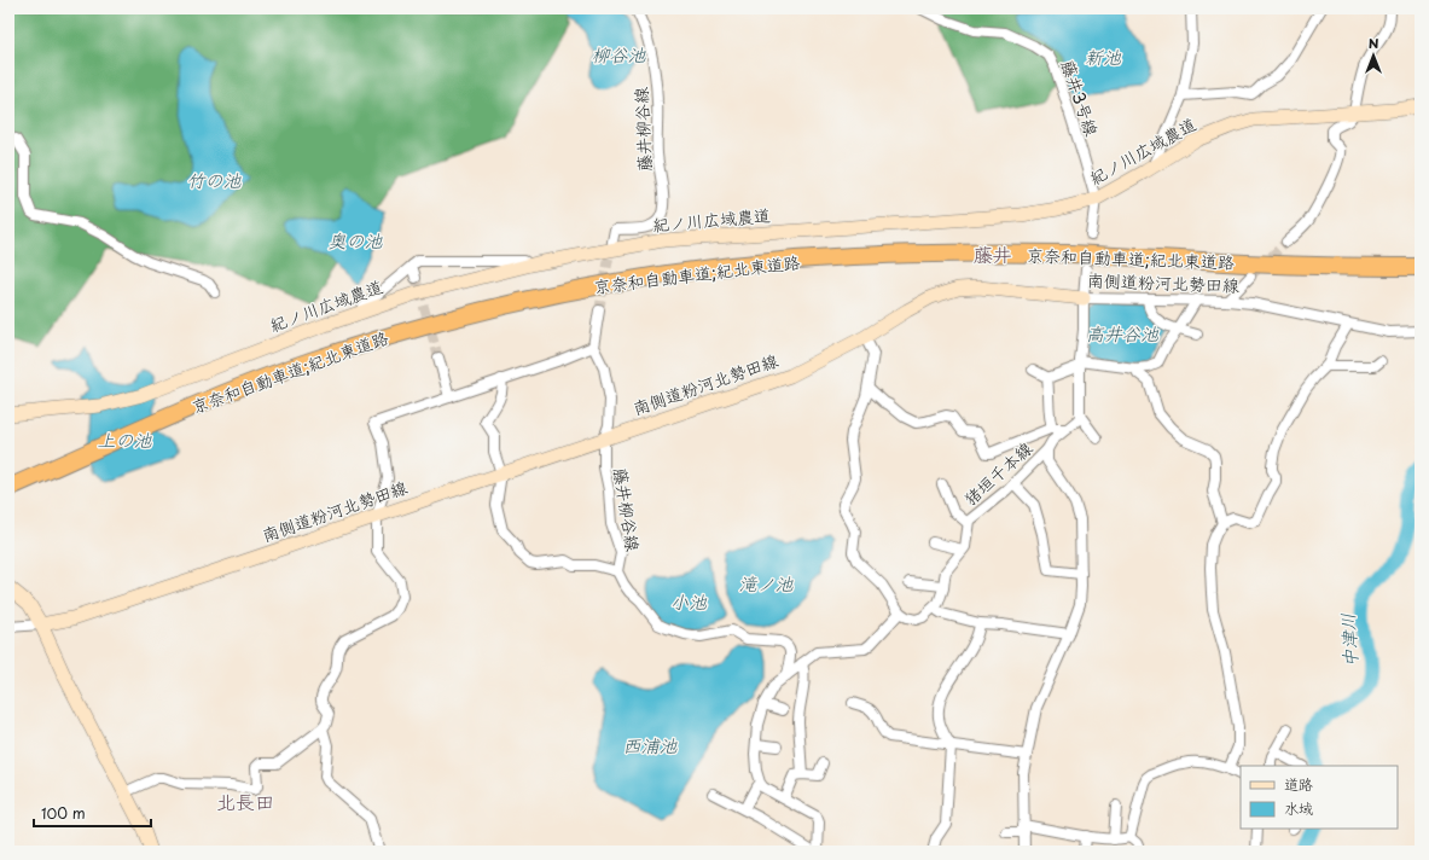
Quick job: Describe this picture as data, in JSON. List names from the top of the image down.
{
  "streets": {
    "highway": ["京奈和自動車道;紀北東道路"],
    "street": [
      "藤井3号線",
      "藤井柳谷線",
      "紀ノ川広域農道",
      "南側道粉河北勢田線",
      "猪垣千本線"
    ]
  },
  "crossings": [
    ["藤井3号線", "紀ノ川広域農道"],
    ["藤井柳谷線", "南側道粉河北勢田線"]
  ],
  "districts": ["藤井", "北長田"],
  "water": [
    "柳谷池",
    "新池",
    "竹の池",
    "奥の池",
    "高井谷池",
    "上の池",
    "滝ノ池",
    "小池",
    "中津川",
    "西浦池"
  ],
  "legend": ["道路", "水域"],
  "scale_bar": "100 m",
  "north": "top"
}
